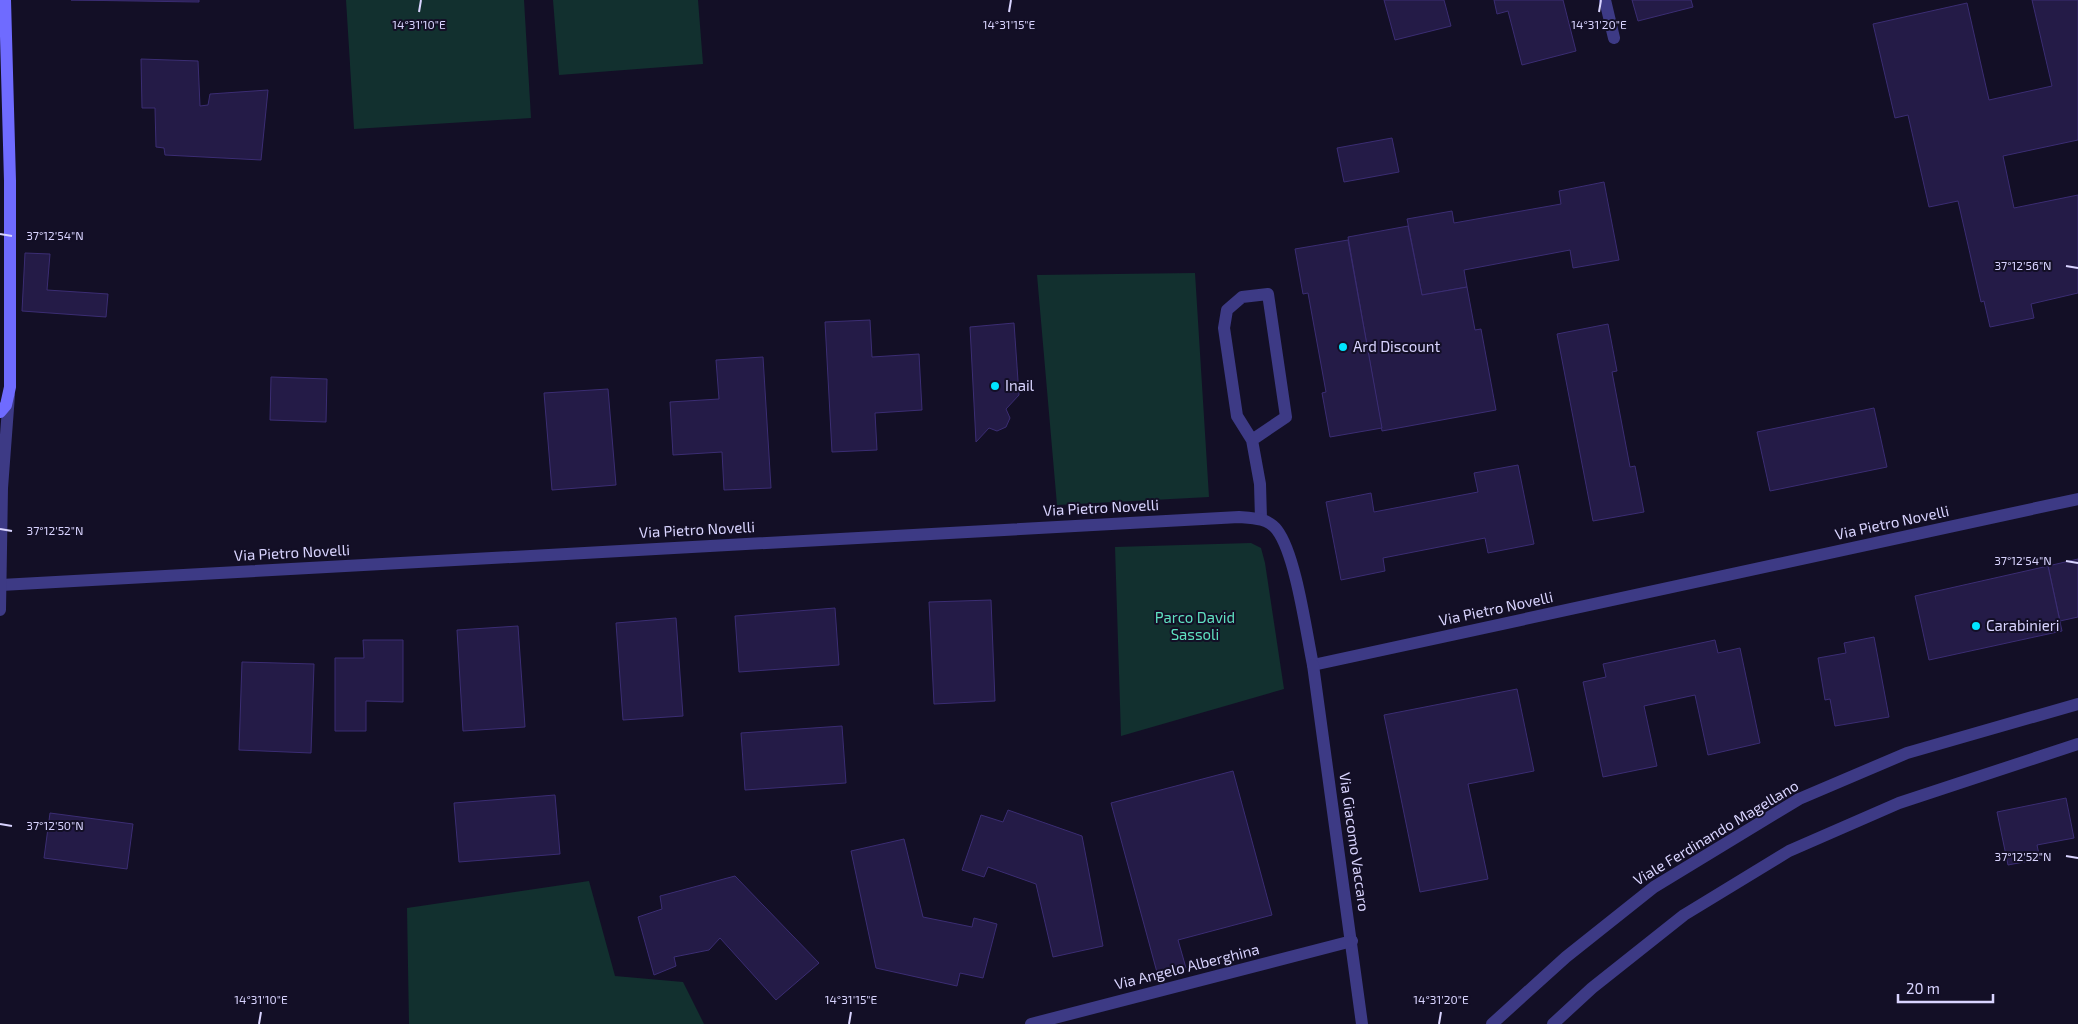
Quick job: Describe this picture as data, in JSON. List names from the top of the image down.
{
  "streets": {
    "street": [
      "Via Pietro Novelli",
      "Viale Ferdinando Magellano",
      "Via Giacomo Vaccaro",
      "Via Angelo Alberghina"
    ]
  },
  "crossings": [
    ["Via Pietro Novelli", "Via Giacomo Vaccaro"],
    ["Via Giacomo Vaccaro", "Via Angelo Alberghina"]
  ],
  "parks": ["Parco David Sassoli"],
  "places": ["Ard Discount", "Inail", "Carabinieri"],
  "scale_bar": "20 m",
  "coordinates": [
    "14°31'10\"E",
    "14°31'15\"E",
    "14°31'20\"E",
    "37°12'54\"N",
    "37°12'56\"N",
    "37°12'52\"N",
    "37°12'50\"N"
  ]
}
